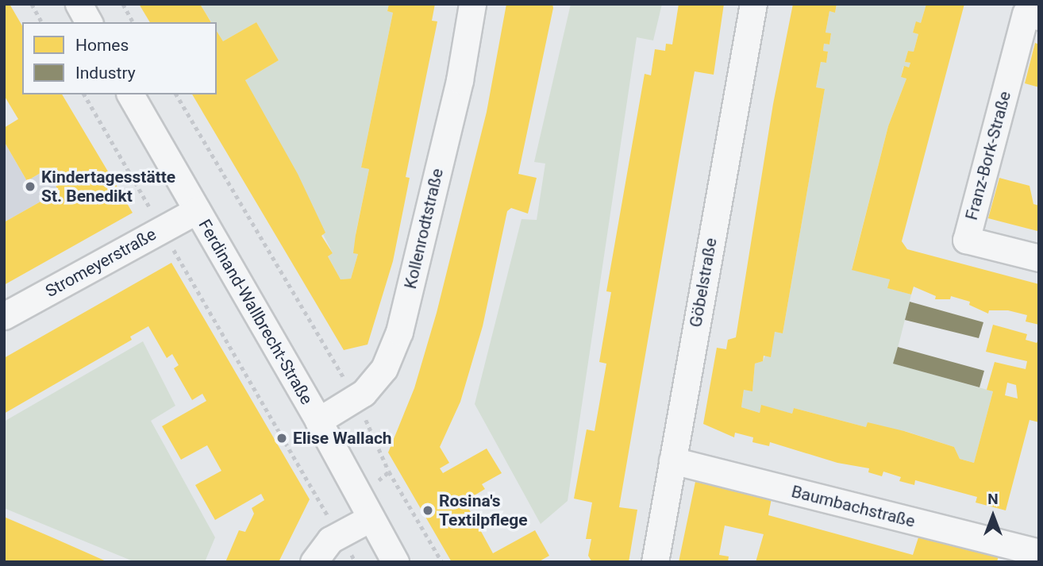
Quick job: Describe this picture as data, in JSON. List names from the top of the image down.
{
  "streets": {
    "street": [
      "Franz-Bork-Straße",
      "Kollenrodtstraße",
      "Stromeyerstraße",
      "Göbelstraße",
      "Ferdinand-Wallbrecht-Straße",
      "Baumbachstraße"
    ]
  },
  "crossings": [
    ["Kollenrodtstraße", "Ferdinand-Wallbrecht-Straße"],
    ["Stromeyerstraße", "Ferdinand-Wallbrecht-Straße"],
    ["Göbelstraße", "Baumbachstraße"]
  ],
  "places": ["Kindertagesstätte St. Benedikt", "Elise Wallach", "Rosina's Textilpflege"],
  "legend": ["Homes", "Industry"],
  "north": "top"
}
